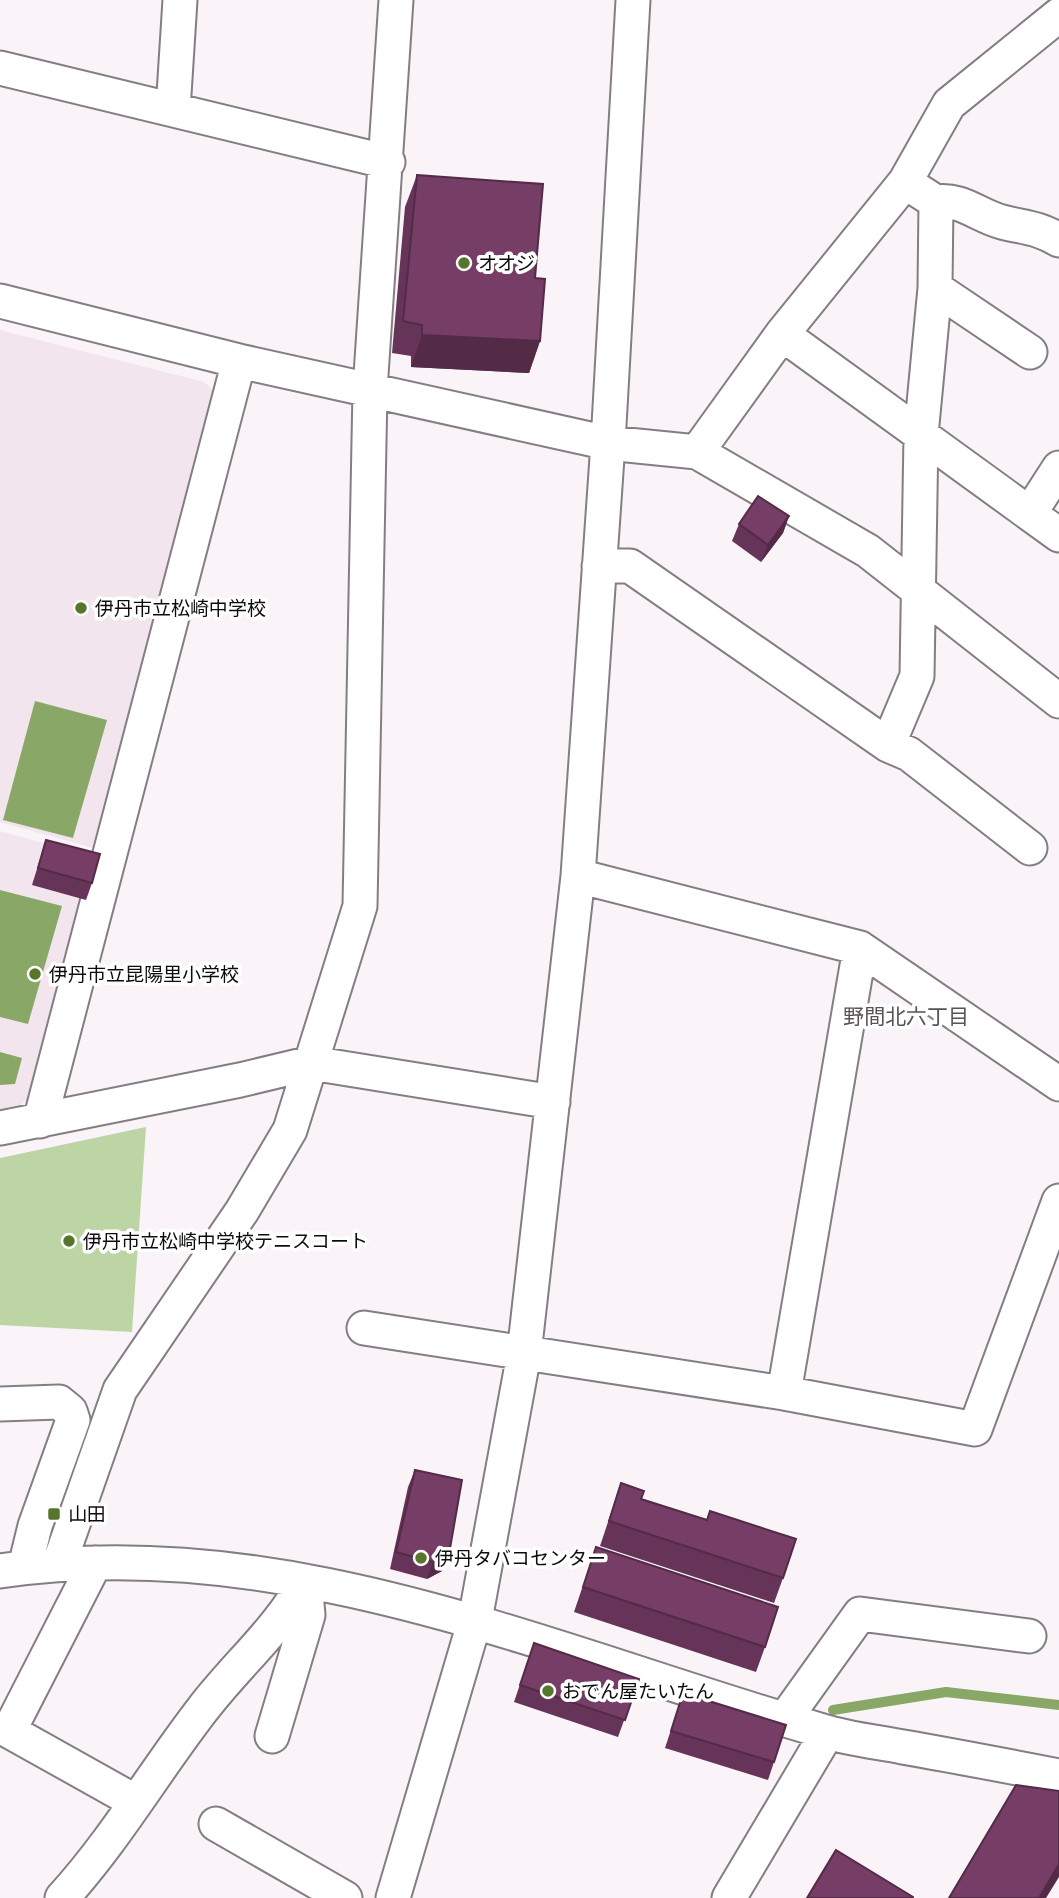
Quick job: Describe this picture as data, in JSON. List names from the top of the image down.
{
  "districts": ["野間北六丁目"],
  "places": {
    "other": [
      "オオジ",
      "伊丹市立松崎中学校",
      "伊丹市立昆陽里小学校",
      "伊丹市立松崎中学校テニスコート",
      "伊丹タバコセンター",
      "おでん屋たいたん"
    ],
    "transit": ["山田"]
  }
}
